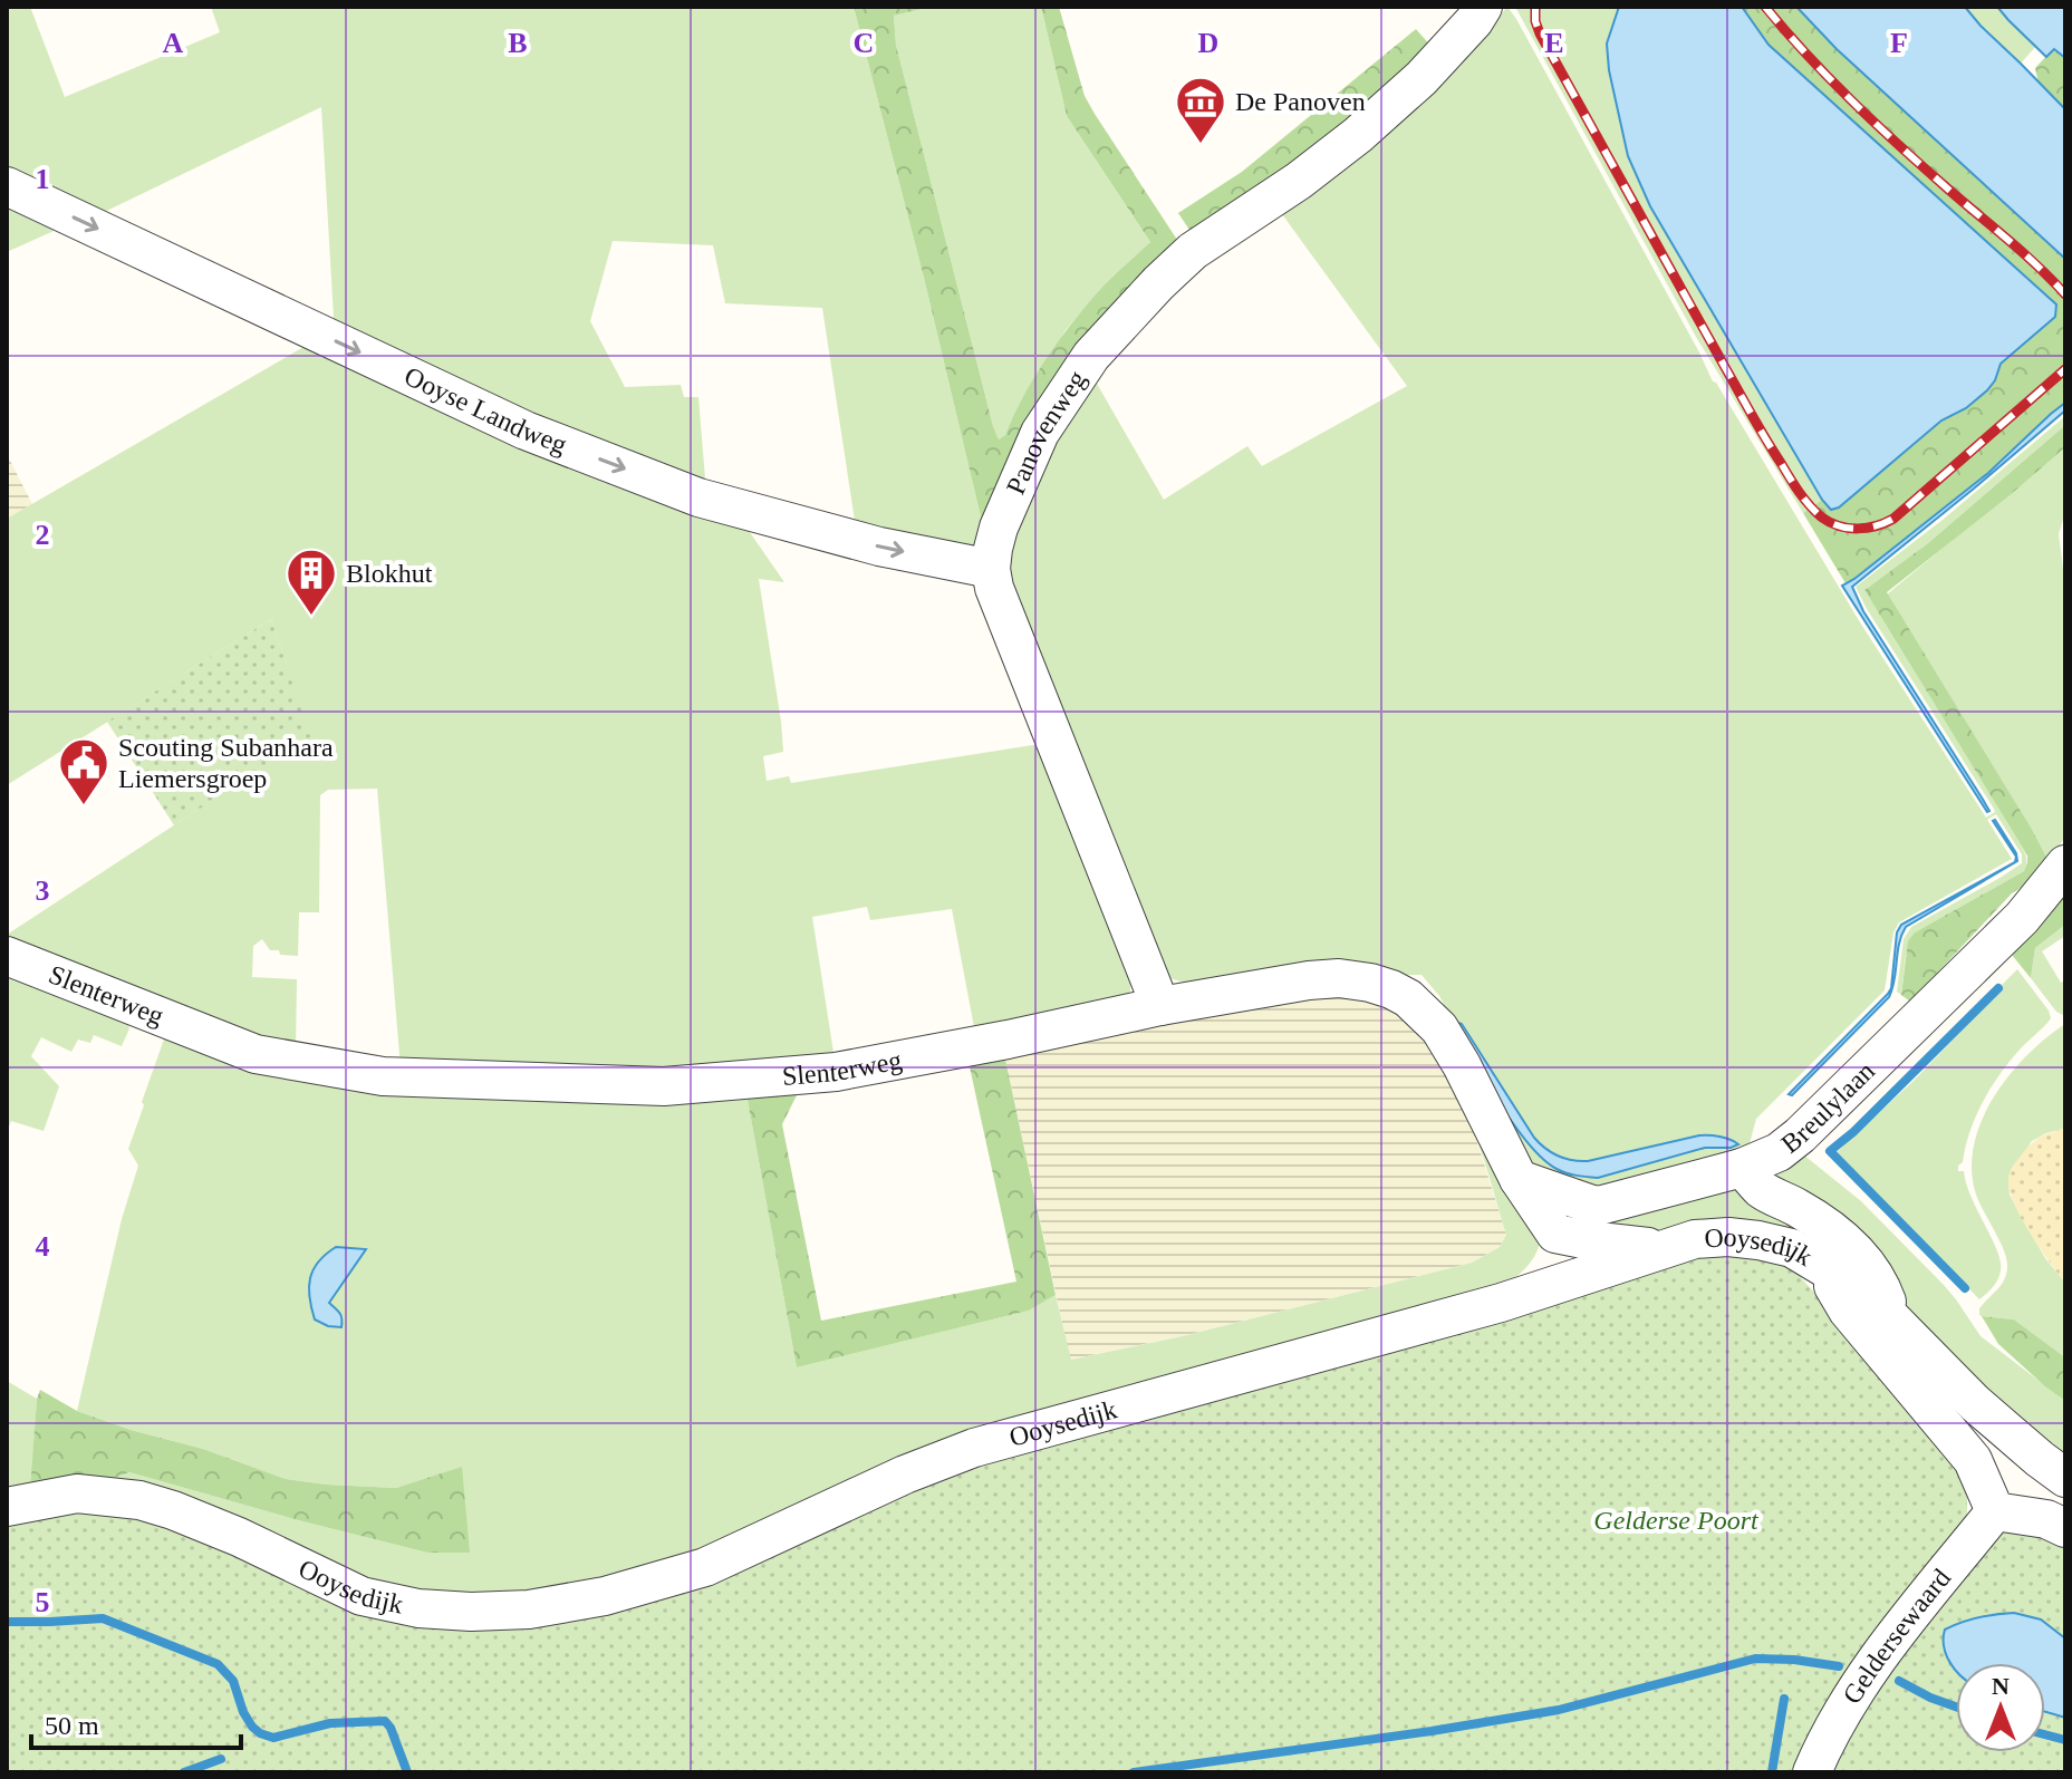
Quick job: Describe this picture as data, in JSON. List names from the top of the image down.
{
  "streets": {
    "street": [
      "Ooyse Landweg",
      "Panovenweg",
      "Slenterweg",
      "Breulylaan",
      "Ooysedijk",
      "Geldersewaard"
    ]
  },
  "crossings": [
    ["Ooyse Landweg", "Panovenweg"],
    ["Panovenweg", "Slenterweg"],
    ["Slenterweg", "Breulylaan"]
  ],
  "one_way": ["Ooyse Landweg"],
  "parks": ["Gelderse Poort"],
  "places": {
    "museum": ["De Panoven"],
    "building": ["Blokhut"],
    "public building": ["Scouting Subanhara Liemersgroep"]
  },
  "scale_bar": "50 m",
  "north": "top",
  "grid": {
    "columns": [
      "A",
      "B",
      "C",
      "D",
      "E",
      "F"
    ],
    "rows": [
      "1",
      "2",
      "3",
      "4",
      "5"
    ]
  }
}
